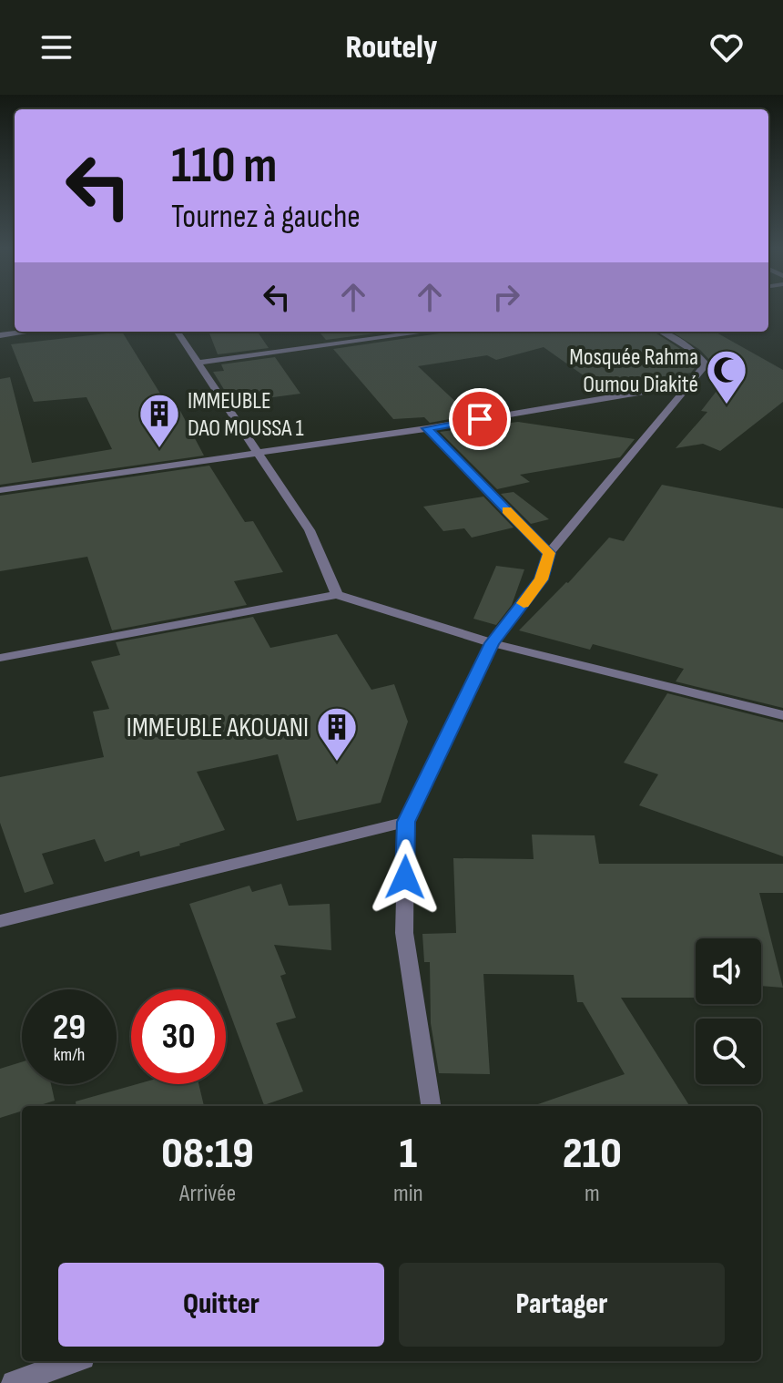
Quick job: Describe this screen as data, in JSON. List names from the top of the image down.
{
  "places": {
    "mosque": ["Mosquée Rahma Oumou Diakité"],
    "building": ["IMMEUBLE DAO MOUSSA 1", "IMMEUBLE AKOUANI"]
  },
  "page": {
    "header": "Routely",
    "turn": ["110 m", "Tournez à gauche"],
    "speed": "29 km/h",
    "limit": "30",
    "eta": [
      "08:19",
      "Arrivée",
      "1",
      "min",
      "210",
      "m"
    ],
    "buttons": ["Quitter", "Partager"]
  }
}
